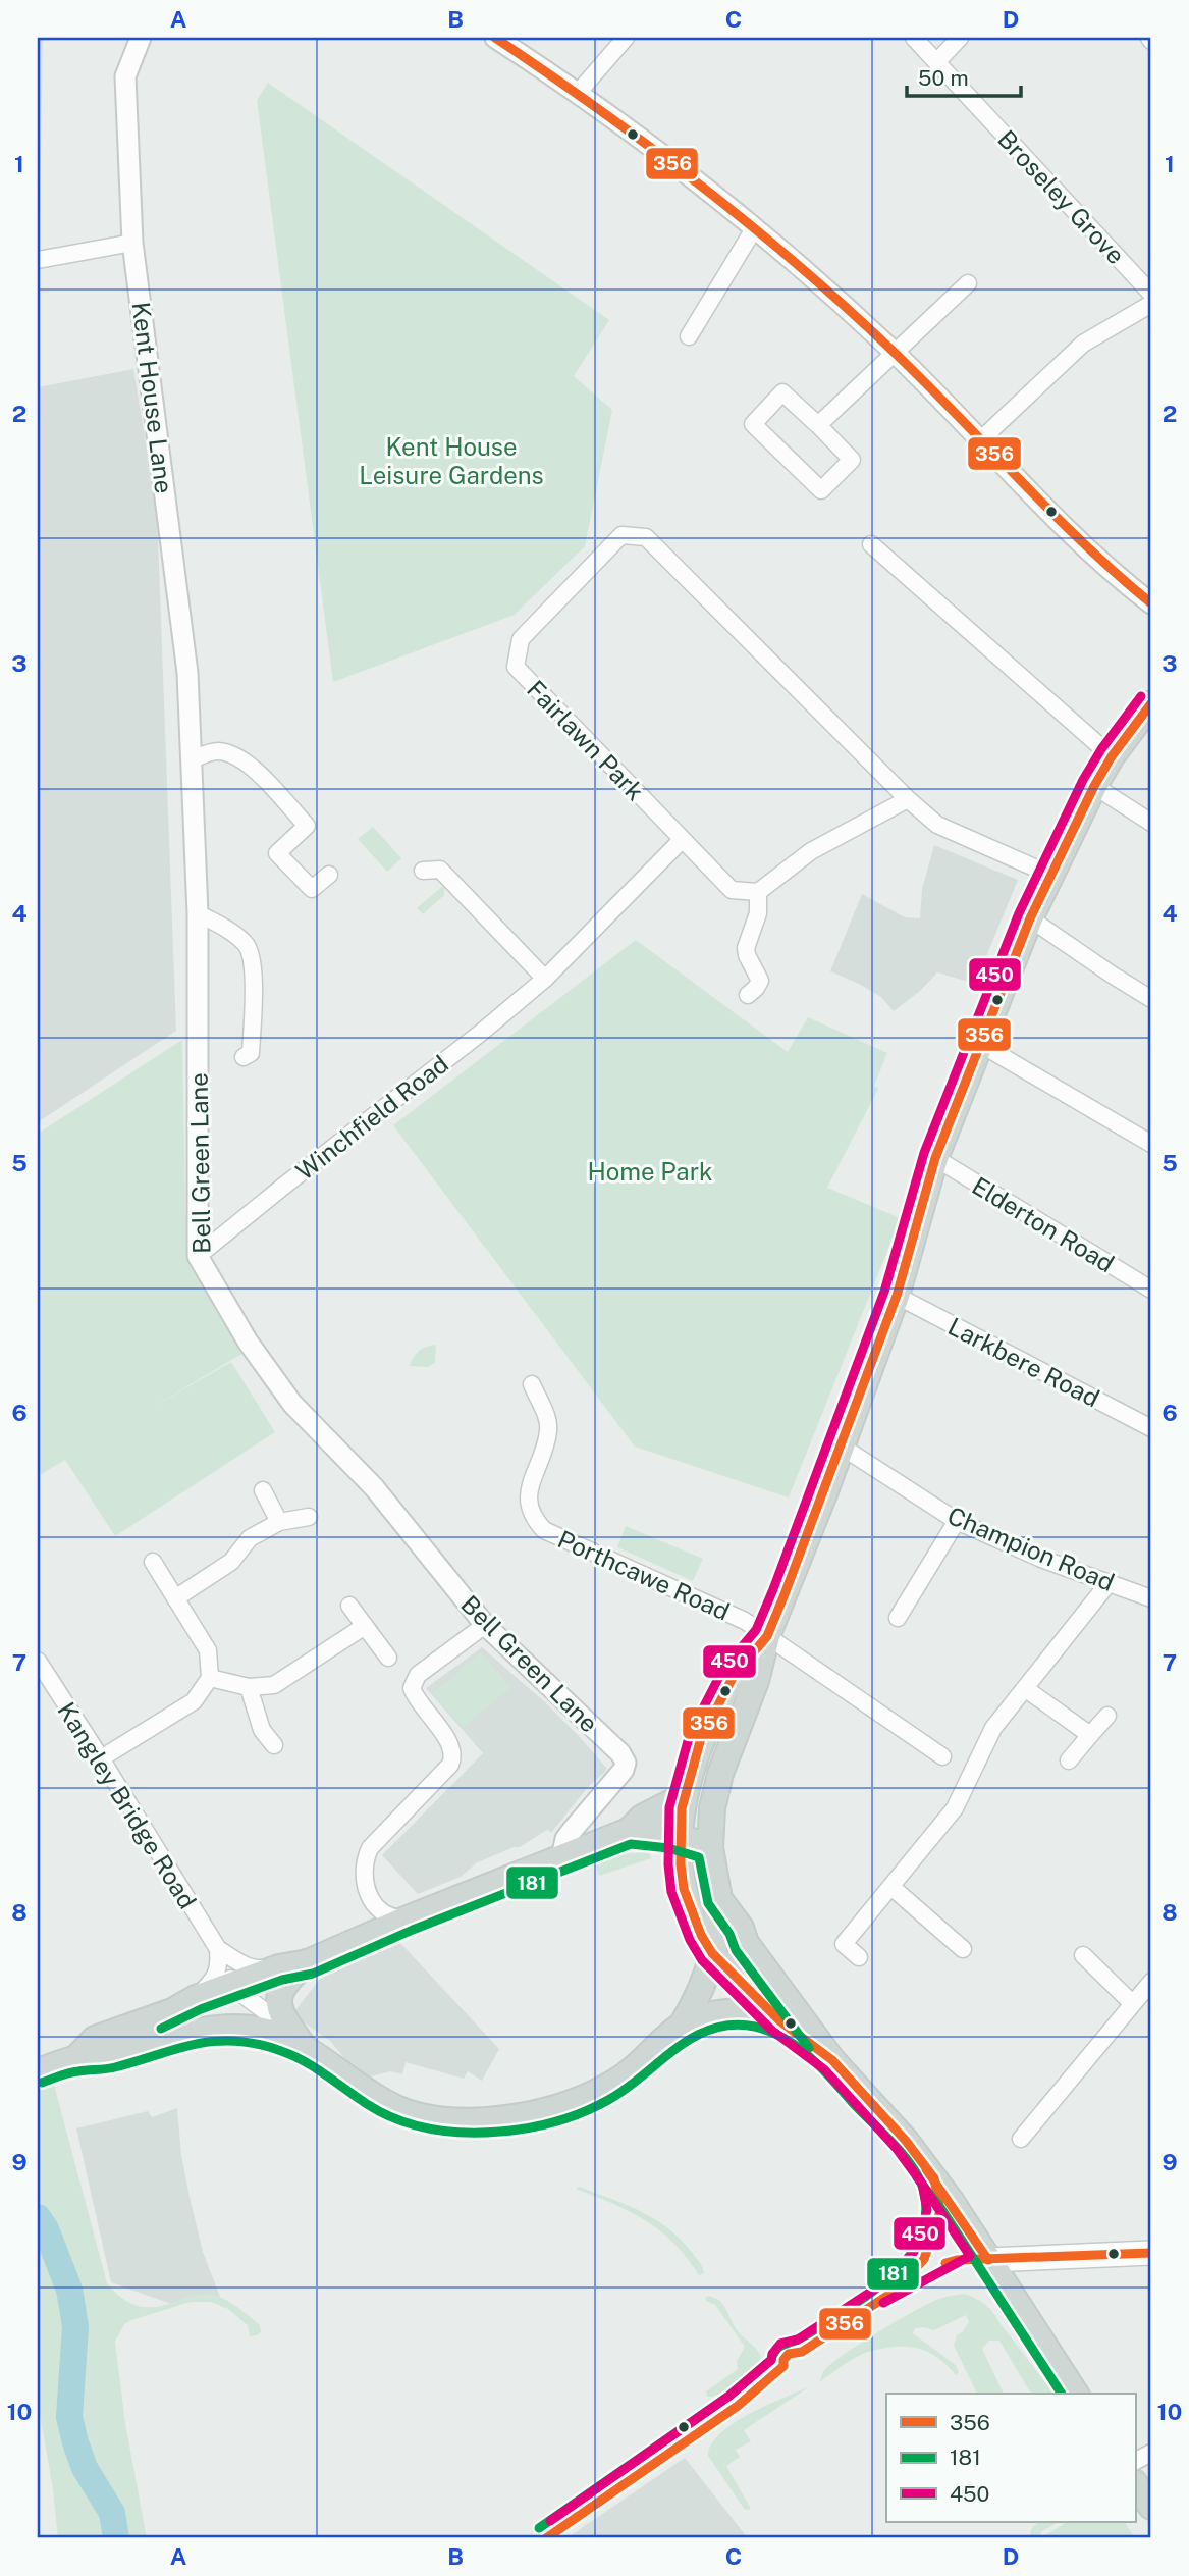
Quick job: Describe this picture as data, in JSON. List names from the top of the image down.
{
  "streets": {
    "street": [
      "Broseley Grove",
      "Kent House Lane",
      "Fairlawn Park",
      "Winchfield Road",
      "Bell Green Lane",
      "Elderton Road",
      "Larkbere Road",
      "Champion Road",
      "Porthcawe Road",
      "Kangley Bridge Road"
    ]
  },
  "crossings": [
    ["Kent House Lane", "Bell Green Lane"],
    ["Fairlawn Park", "Winchfield Road"],
    ["Winchfield Road", "Bell Green Lane"]
  ],
  "parks": ["Kent House Leisure Gardens", "Home Park"],
  "lines": ["transit line 356", "transit line 450", "transit line 181"],
  "legend": ["356", "181", "450"],
  "scale_bar": "50 m",
  "grid": {
    "columns": [
      "A",
      "B",
      "C",
      "D"
    ],
    "rows": [
      "1",
      "2",
      "3",
      "4",
      "5",
      "6",
      "7",
      "8",
      "9",
      "10"
    ]
  }
}
